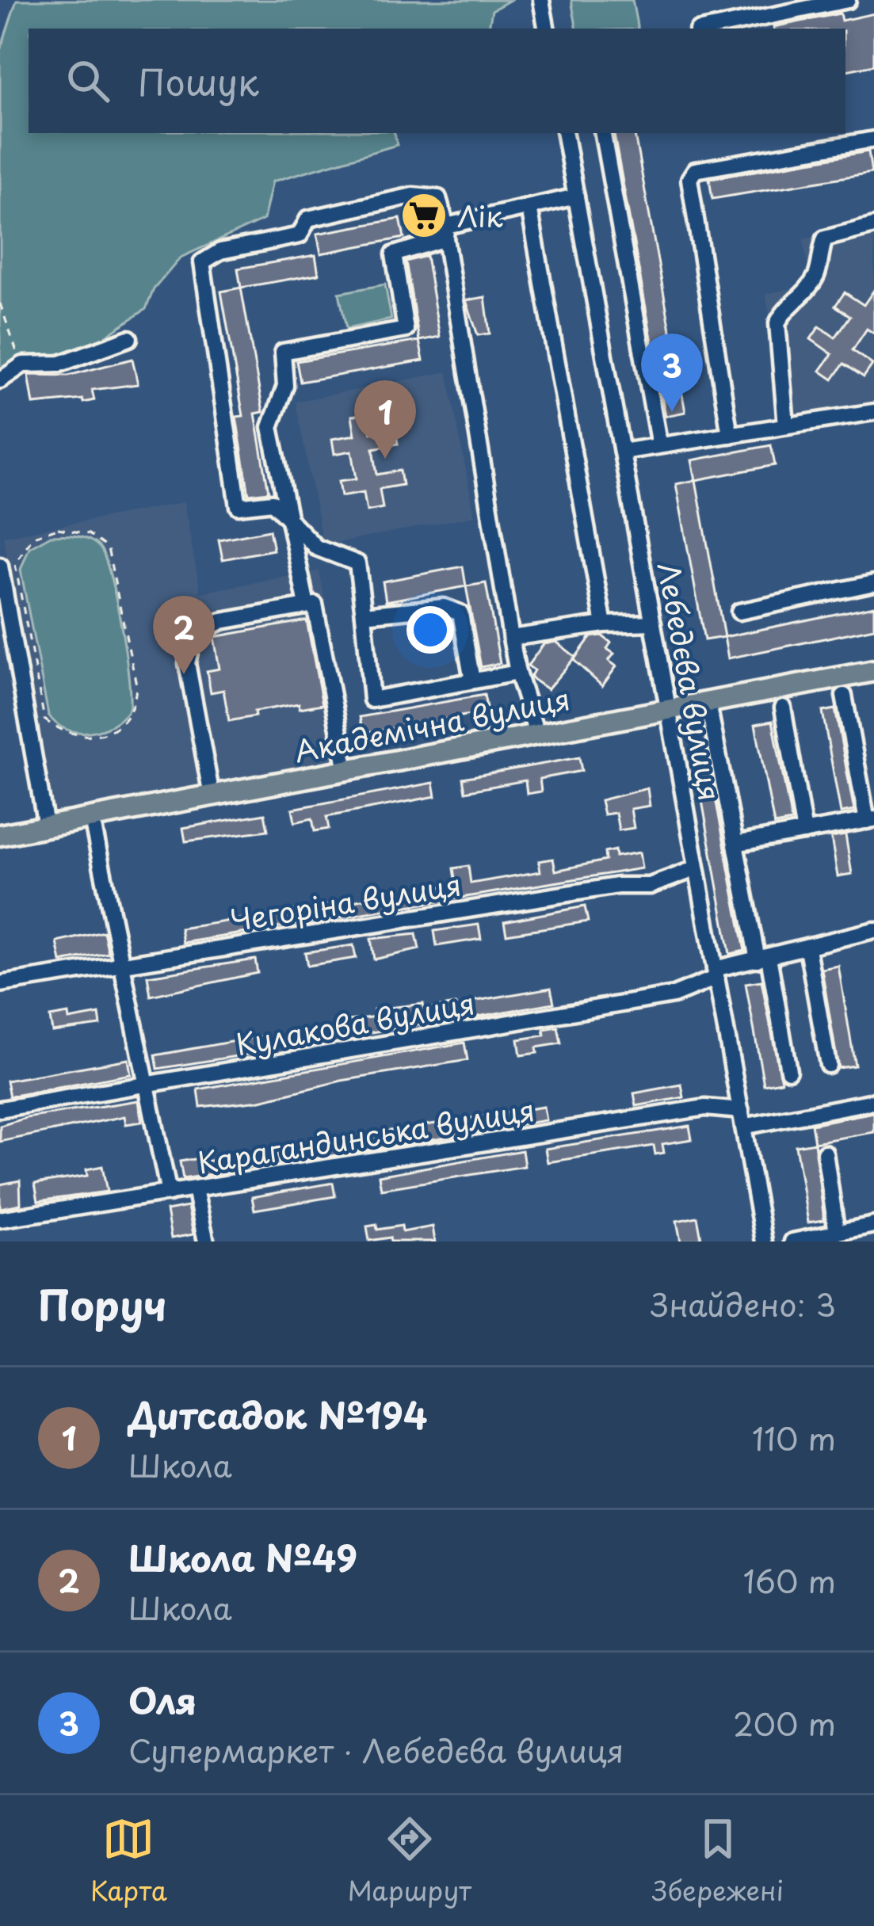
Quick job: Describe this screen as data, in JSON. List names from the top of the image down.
{
  "streets": {
    "main road": ["Академічна вулиця"],
    "street": [
      "Лебедєва вулиця",
      "Чегоріна вулиця",
      "Кулакова вулиця",
      "Карагандинська вулиця"
    ]
  },
  "crossings": [
    ["Лебедєва вулиця", "Академічна вулиця"],
    ["Лебедєва вулиця", "Чегоріна вулиця"],
    ["Лебедєва вулиця", "Кулакова вулиця"],
    ["Лебедєва вулиця", "Карагандинська вулиця"]
  ],
  "places": {
    "supermarket": ["Лік"]
  },
  "page": {
    "search": "Пошук",
    "pins": ["3", "1", "2"],
    "heading": ["Поруч", "Знайдено: 3"],
    "list": [
      {
        "mark": "1",
        "name": "Дитсадок №194",
        "note": "Школа",
        "value": "110 m"
      },
      {
        "mark": "2",
        "name": "Школа №49",
        "note": "Школа",
        "value": "160 m"
      },
      {
        "mark": "3",
        "name": "Оля",
        "note": "Супермаркет · Лебедєва вулиця",
        "value": "200 m"
      }
    ],
    "nav": ["Карта", "Маршрут", "Збережені"]
  }
}
